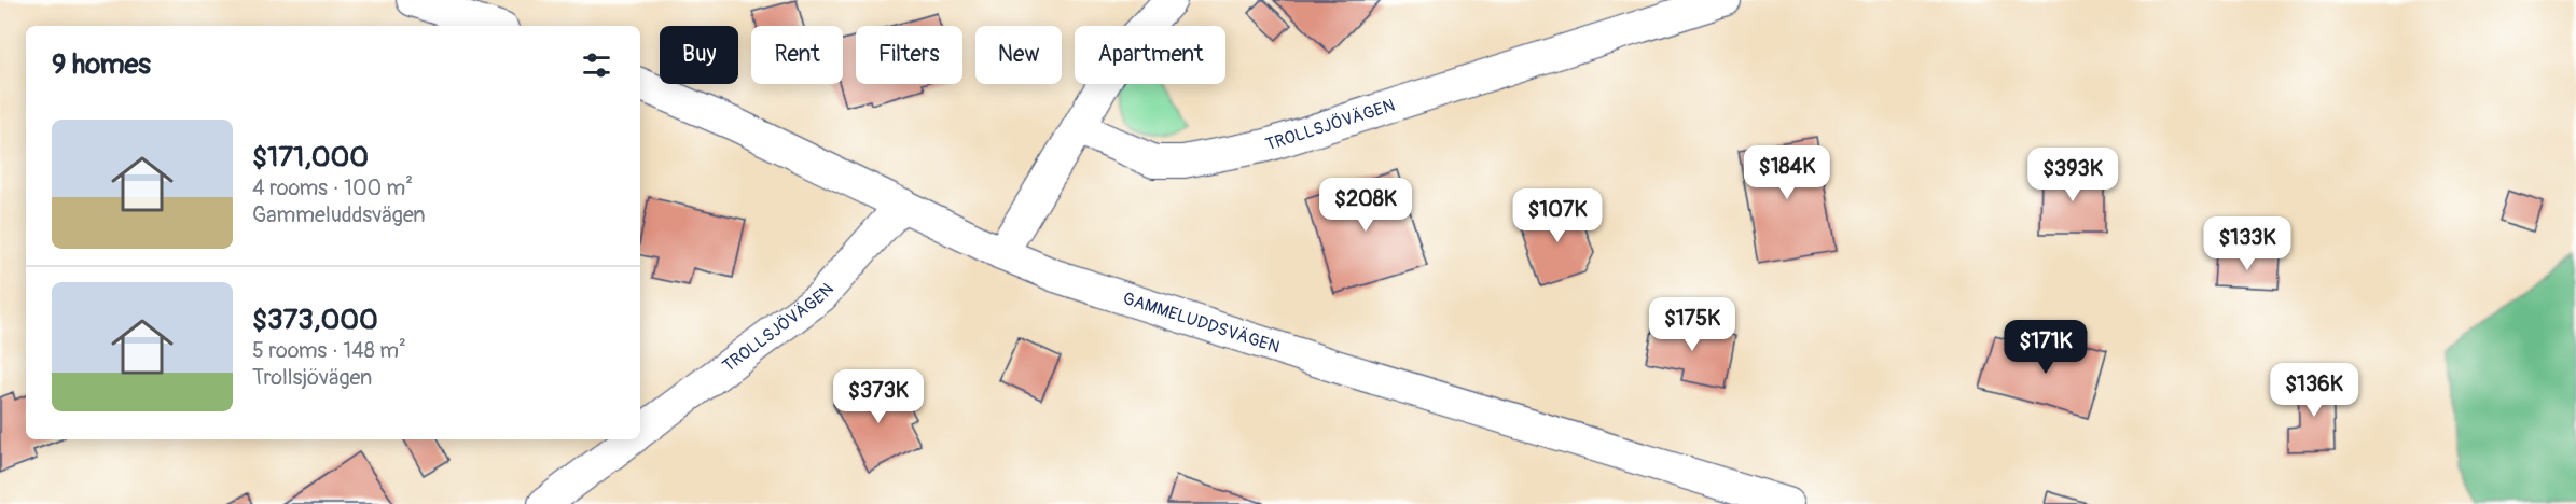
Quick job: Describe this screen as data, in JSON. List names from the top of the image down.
{
  "streets": {
    "street": ["TROLLSJÖVÄGEN", "GAMMELUDDSVÄGEN"]
  },
  "crossings": [
    ["TROLLSJÖVÄGEN", "GAMMELUDDSVÄGEN"]
  ],
  "page": {
    "chip": [
      "Buy",
      "Rent",
      "Filters",
      "New",
      "Apartment"
    ],
    "heading": "9 homes",
    "list": [
      {
        "name": "$171,000",
        "note": "4 rooms · 100 m² · Gammeluddsvägen"
      },
      {
        "name": "$373,000",
        "note": "5 rooms · 148 m² · Trollsjövägen"
      }
    ],
    "price": [
      "$184K",
      "$393K",
      "$208K",
      "$107K",
      "$133K",
      "$175K",
      "$171K",
      "$136K",
      "$373K"
    ]
  }
}
